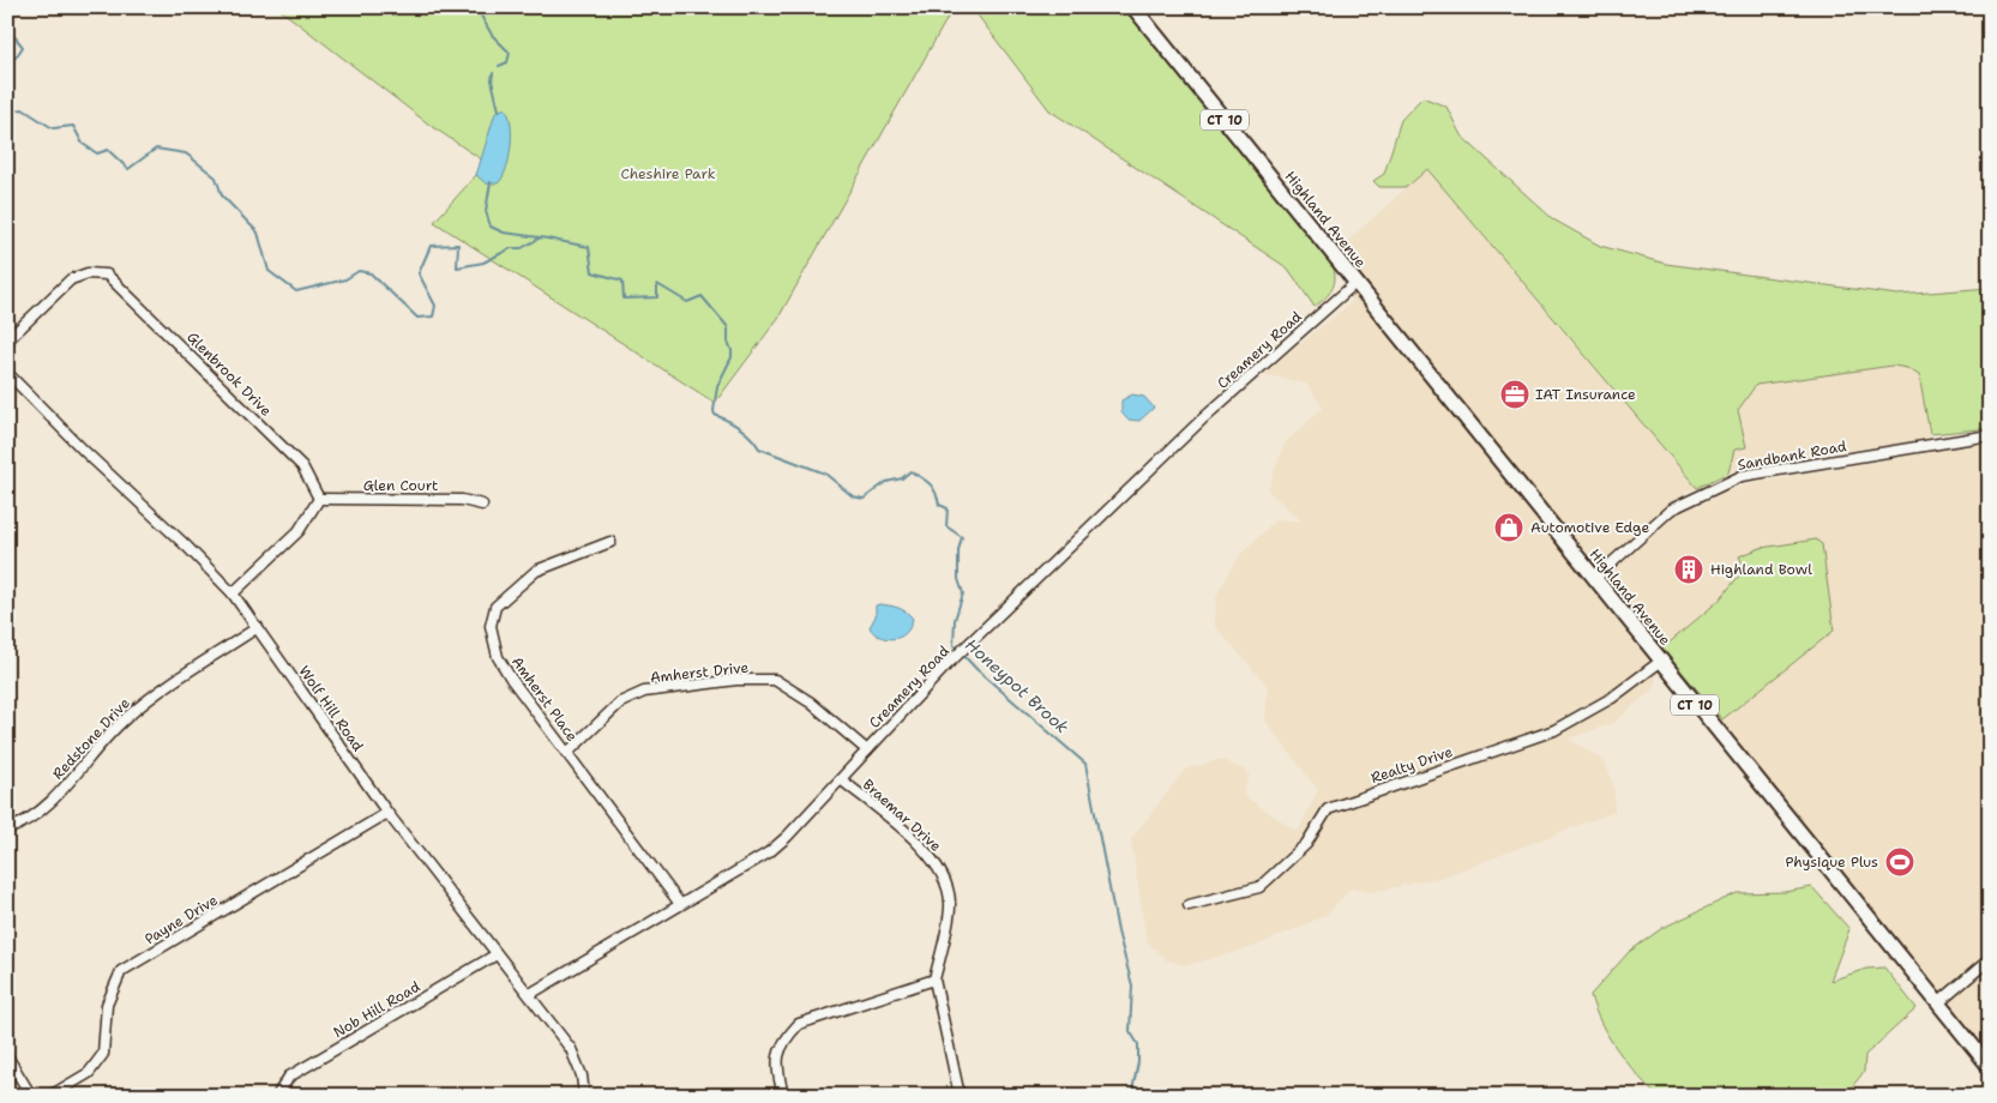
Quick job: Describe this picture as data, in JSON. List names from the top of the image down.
{
  "streets": {
    "highway": ["CT 10", "Highland Avenue"],
    "street": [
      "Creamery Road",
      "Glenbrook Drive",
      "Sandbank Road",
      "Glen Court",
      "Amherst Drive",
      "Amherst Place",
      "Wolf Hill Road",
      "Redstone Drive",
      "Realty Drive",
      "Braemar Drive",
      "Payne Drive",
      "Nob Hill Road"
    ]
  },
  "crossings": [
    ["Highland Avenue", "Creamery Road"],
    ["Highland Avenue", "Sandbank Road"],
    ["Highland Avenue", "Realty Drive"],
    ["Creamery Road", "Amherst Drive"],
    ["Creamery Road", "Amherst Place"],
    ["Creamery Road", "Wolf Hill Road"],
    ["Creamery Road", "Braemar Drive"],
    ["Glenbrook Drive", "Glen Court"],
    ["Amherst Drive", "Amherst Place"],
    ["Wolf Hill Road", "Redstone Drive"],
    ["Wolf Hill Road", "Payne Drive"],
    ["Wolf Hill Road", "Nob Hill Road"]
  ],
  "water": ["Honeypot Brook"],
  "parks": ["Cheshire Park"],
  "places": {
    "office": ["IAT Insurance"],
    "shop": ["Automotive Edge"],
    "building": ["Highland Bowl"],
    "sports": ["Physique Plus"]
  }
}
